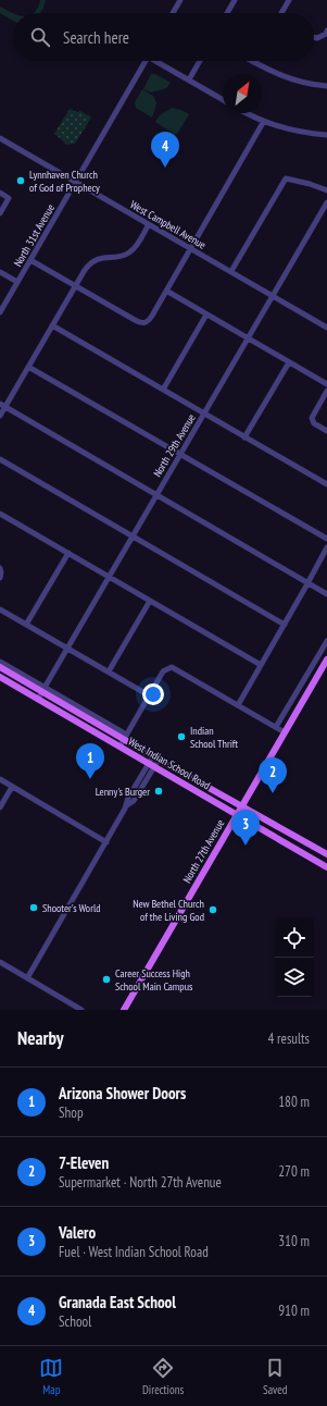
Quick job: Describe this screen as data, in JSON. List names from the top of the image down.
{
  "streets": {
    "main road": ["West Indian School Road", "North 27th Avenue"],
    "street": ["West Campbell Avenue", "North 31st Avenue", "North 29th Avenue"]
  },
  "crossings": [
    ["West Campbell Avenue", "North 31st Avenue"],
    ["West Campbell Avenue", "North 29th Avenue"],
    ["North 29th Avenue", "West Indian School Road"],
    ["West Indian School Road", "North 27th Avenue"]
  ],
  "places": [
    "Lynnhaven Church of God of Prophecy",
    "Indian School Thrift",
    "Lenny's Burger",
    "Shooter's World",
    "New Bethel Church of the Living God",
    "Career Success High School Main Campus"
  ],
  "north": "top right",
  "page": {
    "search": "Search here",
    "pins": [
      "4",
      "1",
      "2",
      "3"
    ],
    "heading": ["Nearby", "4 results"],
    "list": [
      {
        "mark": "1",
        "name": "Arizona Shower Doors",
        "note": "Shop",
        "value": "180 m"
      },
      {
        "mark": "2",
        "name": "7-Eleven",
        "note": "Supermarket · North 27th Avenue",
        "value": "270 m"
      },
      {
        "mark": "3",
        "name": "Valero",
        "note": "Fuel · West Indian School Road",
        "value": "310 m"
      },
      {
        "mark": "4",
        "name": "Granada East School",
        "note": "School",
        "value": "910 m"
      }
    ],
    "nav": ["Map", "Directions", "Saved"]
  }
}
